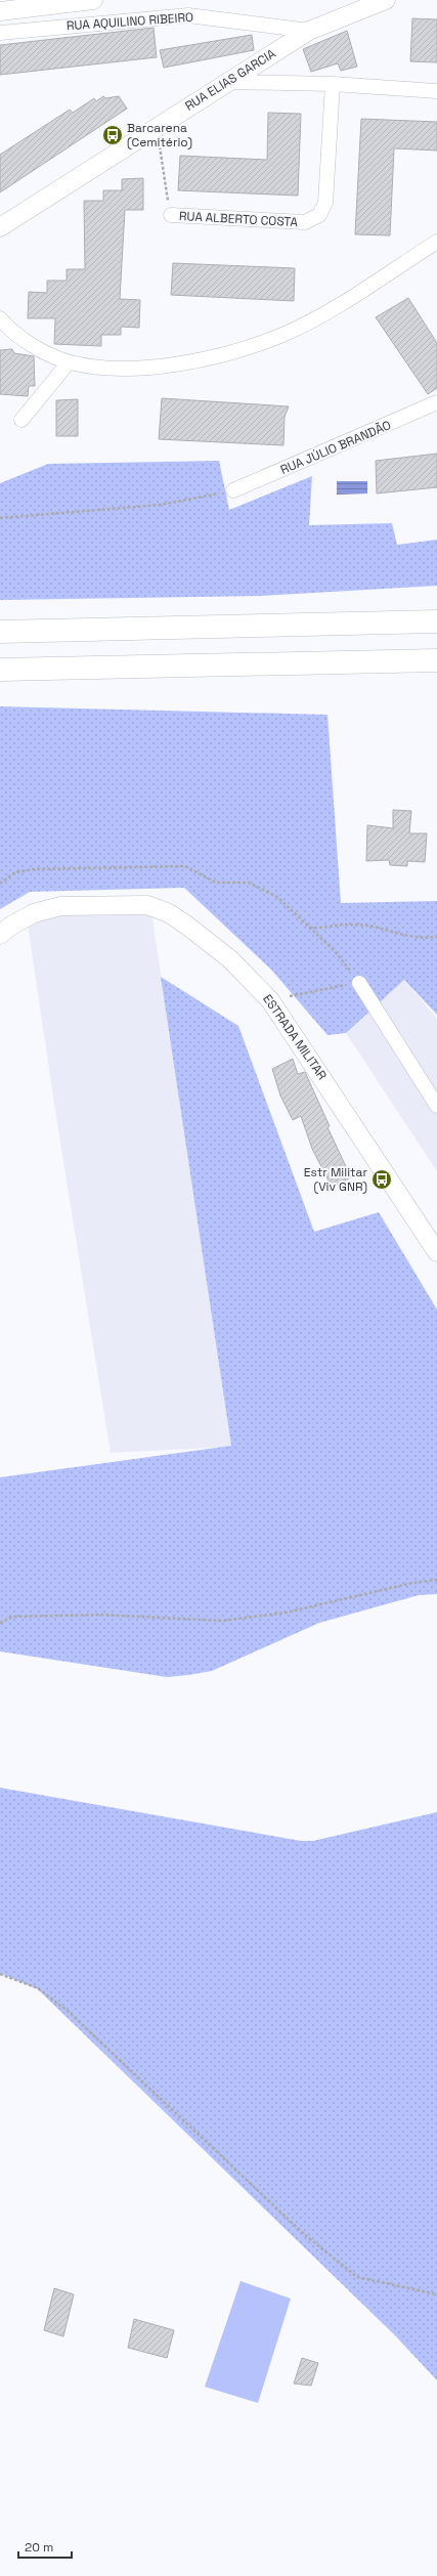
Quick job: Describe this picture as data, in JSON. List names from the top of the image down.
{
  "streets": {
    "street": [
      "RUA AQUILINO RIBEIRO",
      "RUA ELIAS GARCIA",
      "RUA ALBERTO COSTA",
      "RUA JÚLIO BRANDÃO",
      "ESTRADA MILITAR"
    ]
  },
  "crossings": [
    ["RUA AQUILINO RIBEIRO", "RUA ELIAS GARCIA"]
  ],
  "places": {
    "bus stop": ["Barcarena (Cemitério)", "Estr Militar (Viv GNR)"]
  },
  "scale_bar": "20 m"
}
